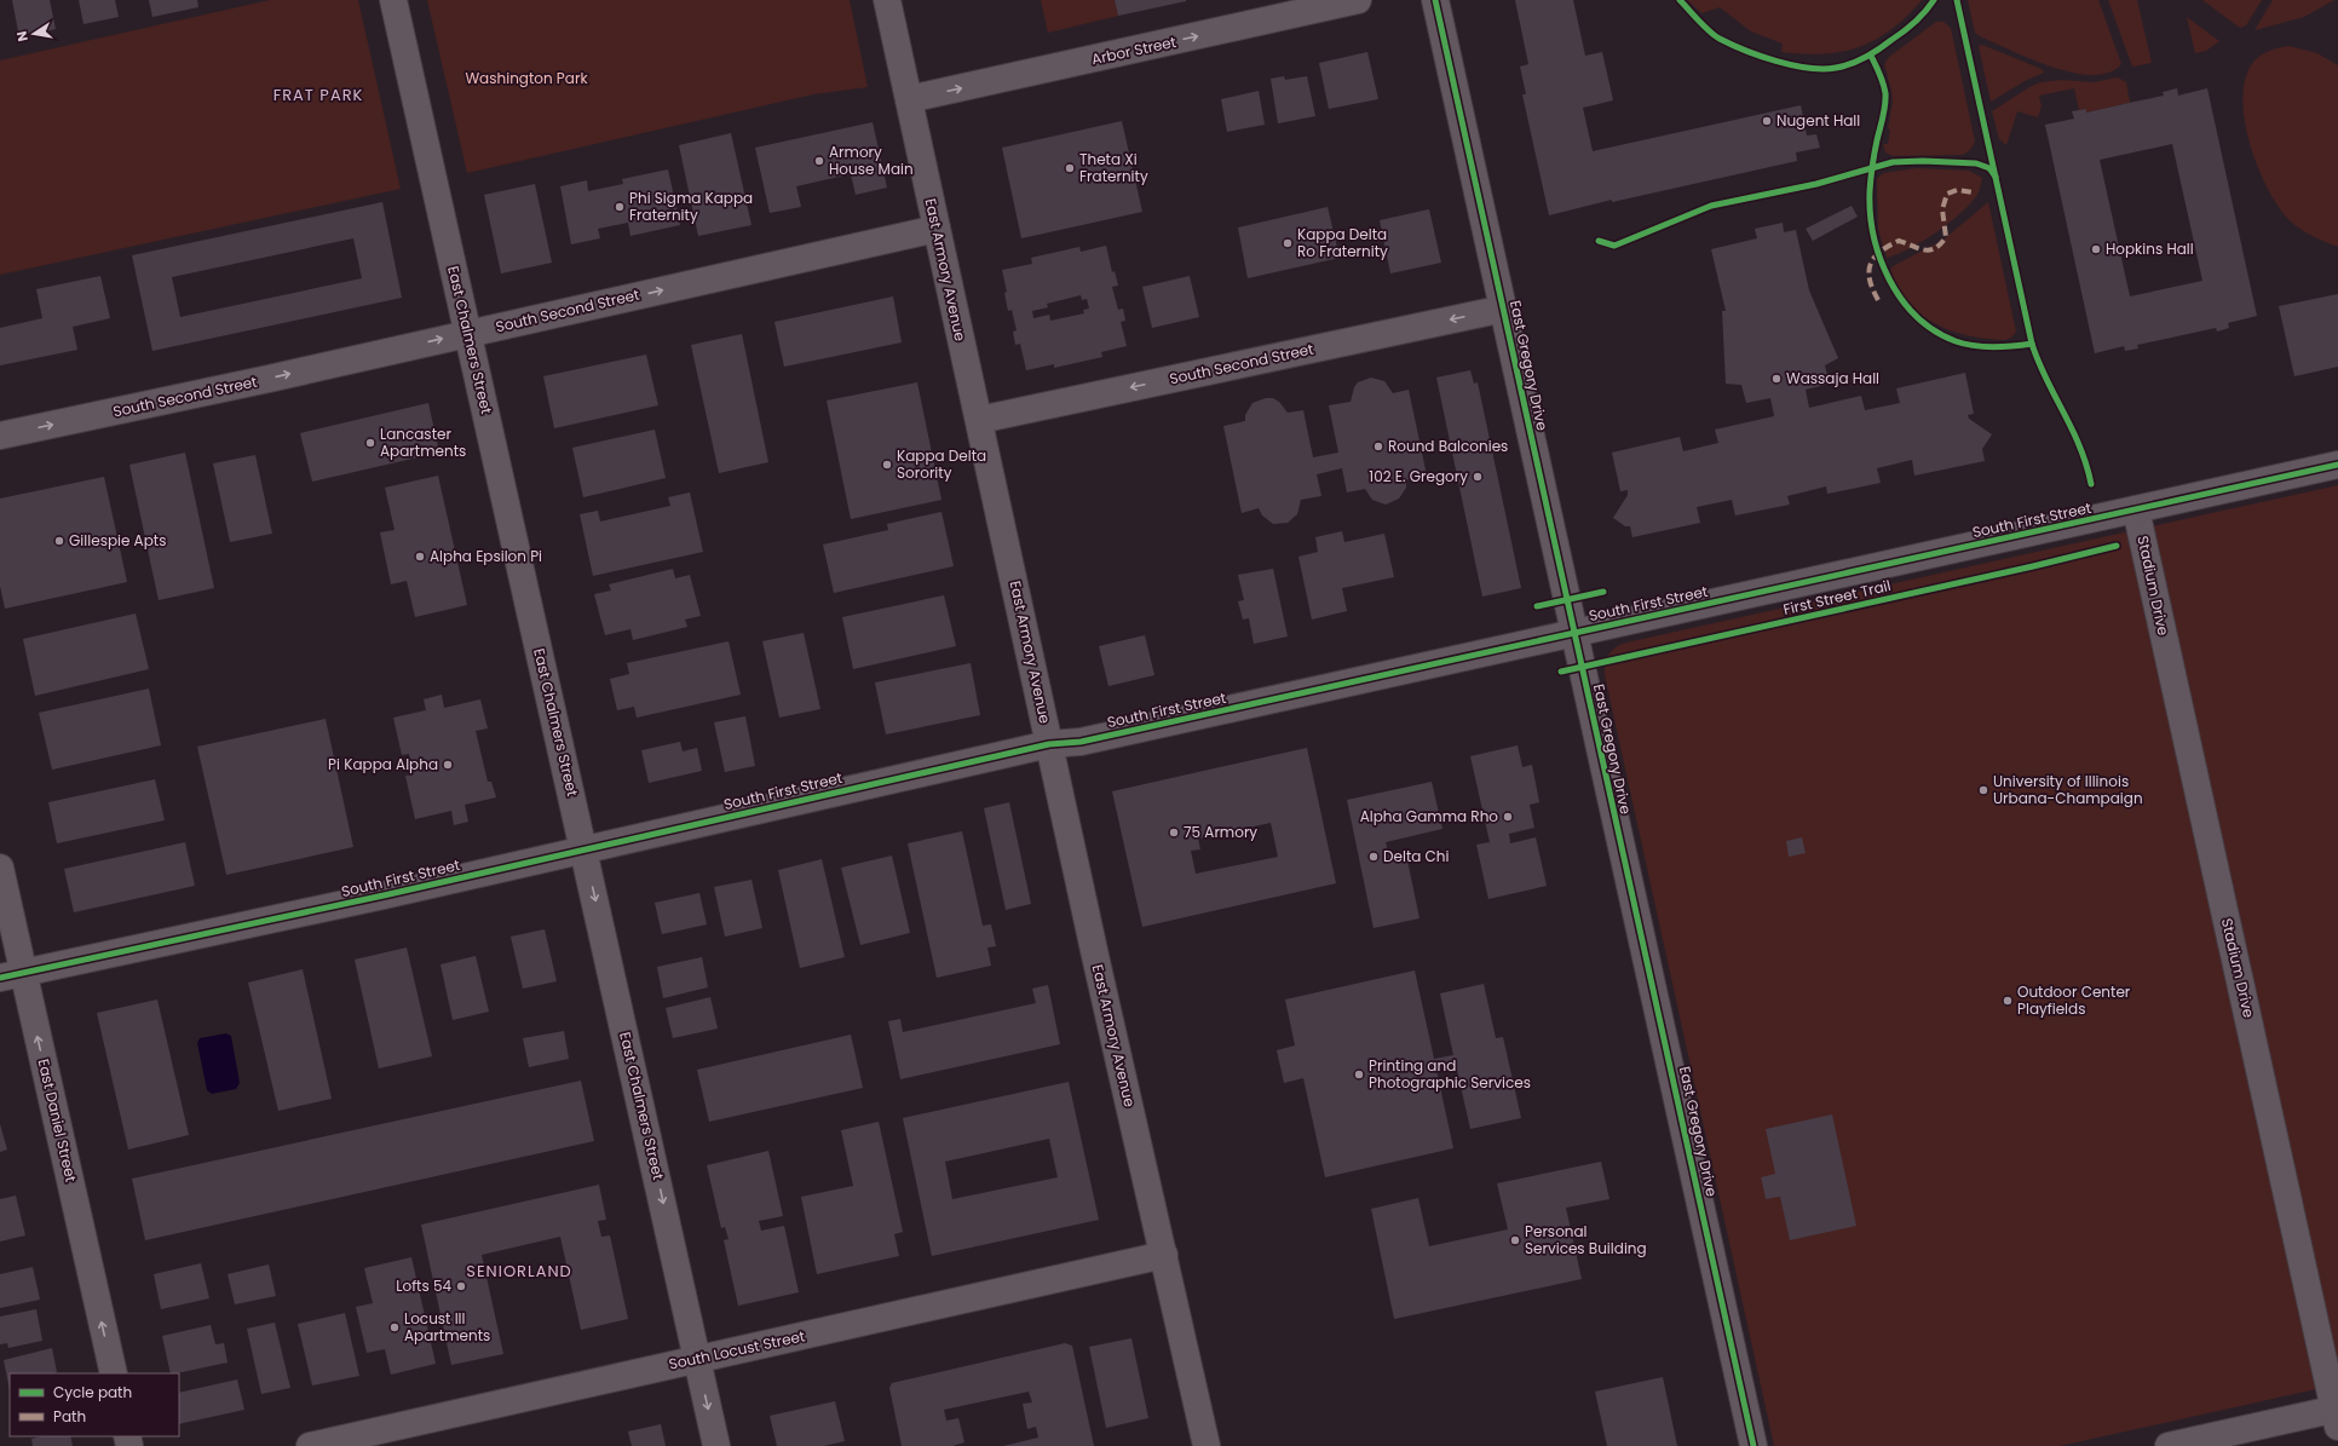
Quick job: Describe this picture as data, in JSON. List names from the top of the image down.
{
  "streets": {
    "street": [
      "Arbor Street",
      "East Armory Avenue",
      "South Second Street",
      "East Chalmers Street",
      "East Gregory Drive",
      "South First Street",
      "Stadium Drive",
      "East Daniel Street",
      "South Locust Street"
    ],
    "cycle path": ["First Street Trail"]
  },
  "crossings": [
    ["Arbor Street", "East Armory Avenue"],
    ["East Armory Avenue", "South Second Street"],
    ["East Armory Avenue", "South First Street"],
    ["East Armory Avenue", "South Locust Street"],
    ["South Second Street", "East Chalmers Street"],
    ["South Second Street", "East Gregory Drive"],
    ["East Chalmers Street", "South First Street"],
    ["East Chalmers Street", "South Locust Street"],
    ["East Gregory Drive", "South First Street"],
    ["South First Street", "Stadium Drive"],
    ["South First Street", "East Daniel Street"]
  ],
  "one_way": ["Arbor Street", "East Chalmers Street", "East Daniel Street"],
  "districts": ["FRAT PARK", "SENIORLAND"],
  "parks": ["Washington Park"],
  "places": [
    "Nugent Hall",
    "Armory House Main",
    "Theta Xi Fraternity",
    "Phi Sigma Kappa Fraternity",
    "Kappa Delta Ro Fraternity",
    "Hopkins Hall",
    "Wassaja Hall",
    "Lancaster Apartments",
    "Round Balconies",
    "Kappa Delta Sorority",
    "102 E. Gregory",
    "Gillespie Apts",
    "Alpha Epsilon Pi",
    "Pi Kappa Alpha",
    "University of Illinois Urbana-Champaign",
    "Alpha Gamma Rho",
    "75 Armory",
    "Delta Chi",
    "Outdoor Center Playfields",
    "Printing and Photographic Services",
    "Personal Services Building",
    "Lofts 54",
    "Locust III Apartments"
  ],
  "legend": ["Cycle path", "Path"],
  "north": "left"
}
